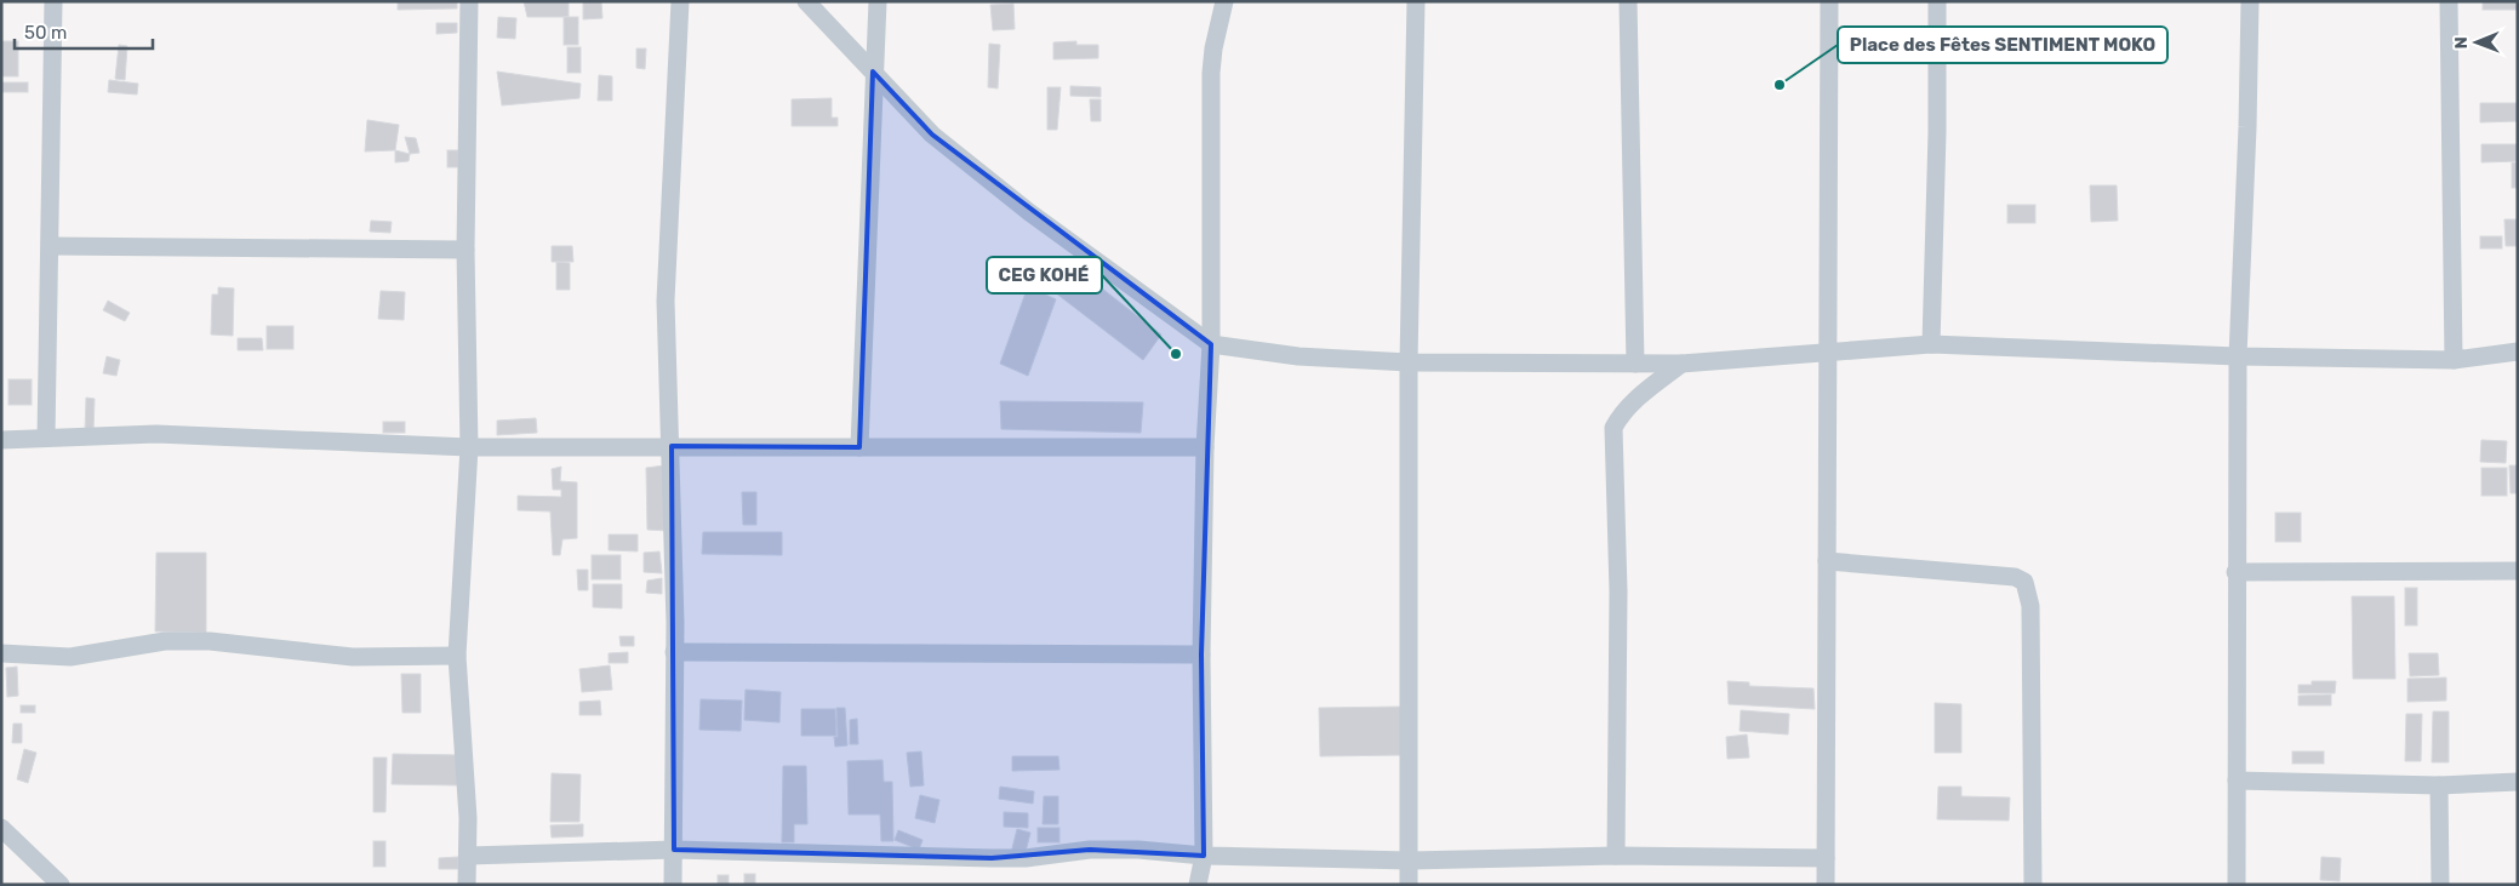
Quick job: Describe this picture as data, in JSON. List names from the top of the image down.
{
  "places": ["Place des Fêtes SENTIMENT MOKO", "CEG KOHÉ"],
  "scale_bar": "50 m",
  "north": "left"
}
